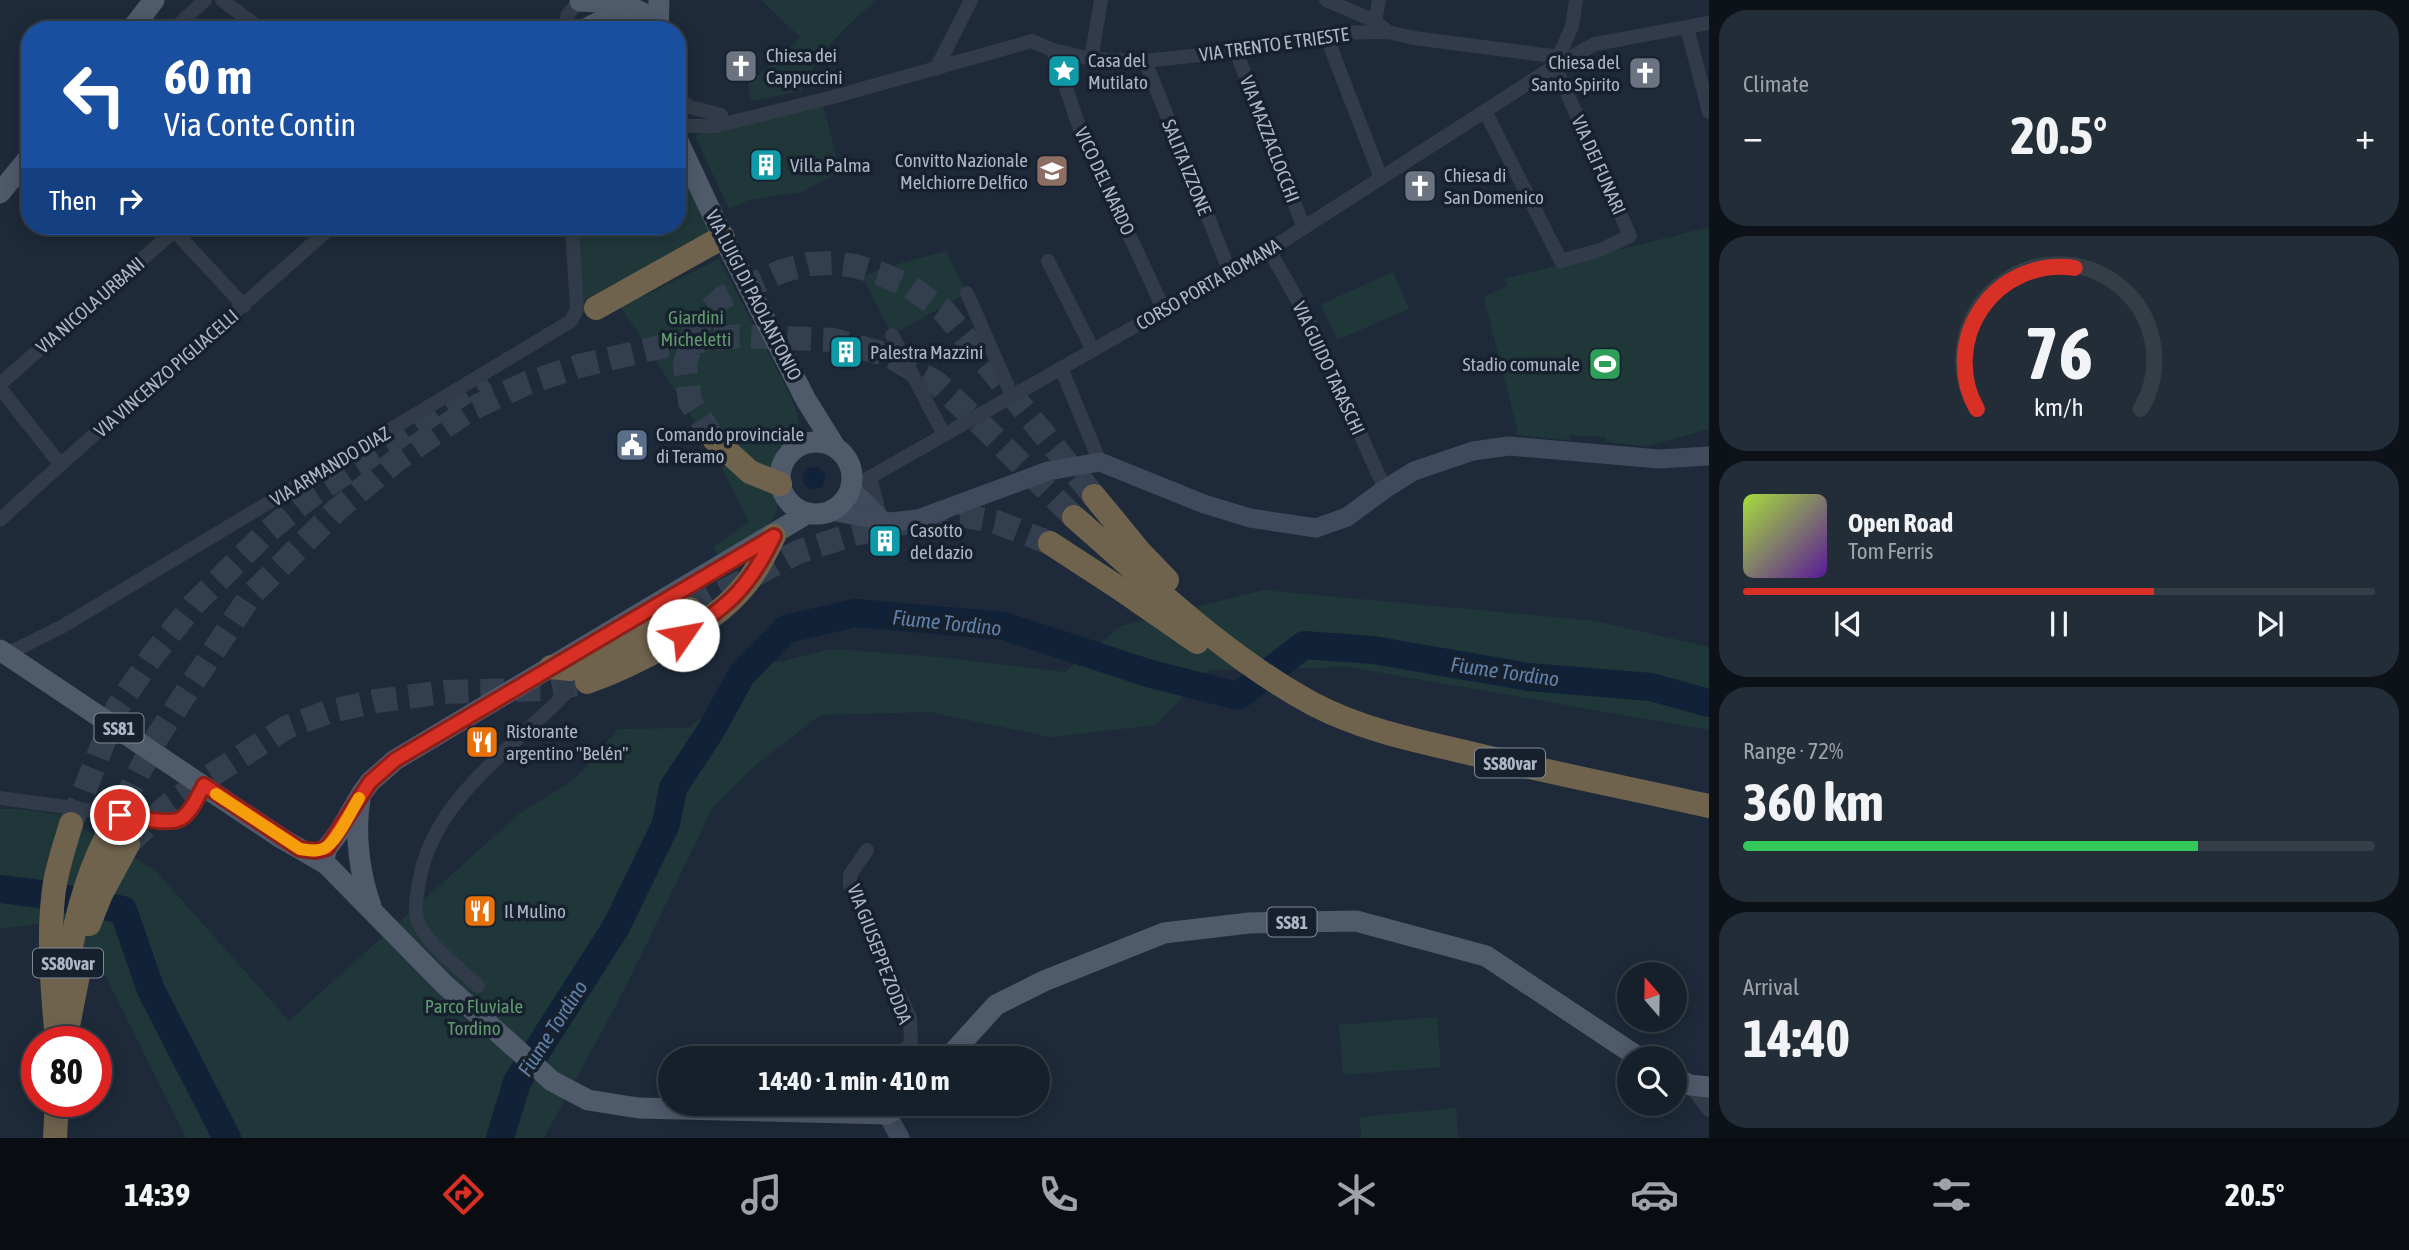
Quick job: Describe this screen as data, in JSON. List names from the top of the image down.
{
  "streets": {
    "highway": ["SS80var"],
    "main road": ["VIA LUIGI DI PAOLANTONIO", "SS81"],
    "street": [
      "VIA TRENTO E TRIESTE",
      "VIA MAZZACLOCCHI",
      "VIA DEI FUNARI",
      "SALITA IZZONE",
      "VICO DEL NARDO",
      "CORSO PORTA ROMANA",
      "VIA NICOLA URBANI",
      "VIA GUIDO TARASCHI",
      "VIA VINCENZO PIGLIACELLI",
      "VIA ARMANDO DIAZ",
      "VIA GIUSEPPE ZODDA"
    ]
  },
  "crossings": [
    ["VIA TRENTO E TRIESTE", "VIA MAZZACLOCCHI"],
    ["VIA TRENTO E TRIESTE", "VIA DEI FUNARI"],
    ["VIA TRENTO E TRIESTE", "SALITA IZZONE"],
    ["VIA TRENTO E TRIESTE", "VICO DEL NARDO"],
    ["VIA TRENTO E TRIESTE", "CORSO PORTA ROMANA"],
    ["VIA MAZZACLOCCHI", "CORSO PORTA ROMANA"],
    ["VIA DEI FUNARI", "CORSO PORTA ROMANA"],
    ["SALITA IZZONE", "CORSO PORTA ROMANA"],
    ["VICO DEL NARDO", "CORSO PORTA ROMANA"],
    ["CORSO PORTA ROMANA", "VIA LUIGI DI PAOLANTONIO"],
    ["CORSO PORTA ROMANA", "VIA GUIDO TARASCHI"],
    ["VIA ARMANDO DIAZ", "SS81"]
  ],
  "water": ["Fiume Tordino"],
  "parks": ["Giardini Micheletti", "Parco Fluviale Tordino"],
  "places": {
    "church": ["Chiesa dei Cappuccini", "Chiesa del Santo Spirito", "Chiesa di San Domenico"],
    "place": ["Casa del Mutilato"],
    "building": ["Villa Palma", "Palestra Mazzini", "Casotto del dazio"],
    "school or university": ["Convitto Nazionale Melchiorre Delfico"],
    "sports": ["Stadio comunale"],
    "public building": ["Comando provinciale di Teramo"],
    "restaurant": ["Ristorante argentino \"Belén\"", "Il Mulino"]
  },
  "north": "top",
  "page": {
    "tile": [
      "Climate",
      ["Range · 72%", "360 km"],
      ["Arrival", "14:40"]
    ],
    "turn": ["60 m", "Via Conte Contin"],
    "heat": ["−", "20.5°", "+"],
    "then": "Then",
    "song": ["Open Road", "Tom Ferris"],
    "limit": "80",
    "trip": "14:40 · 1 min · 410 m",
    "tabs": ["14:39", "20.5°"],
    "gauge": ["76", "km/h"]
  }
}
